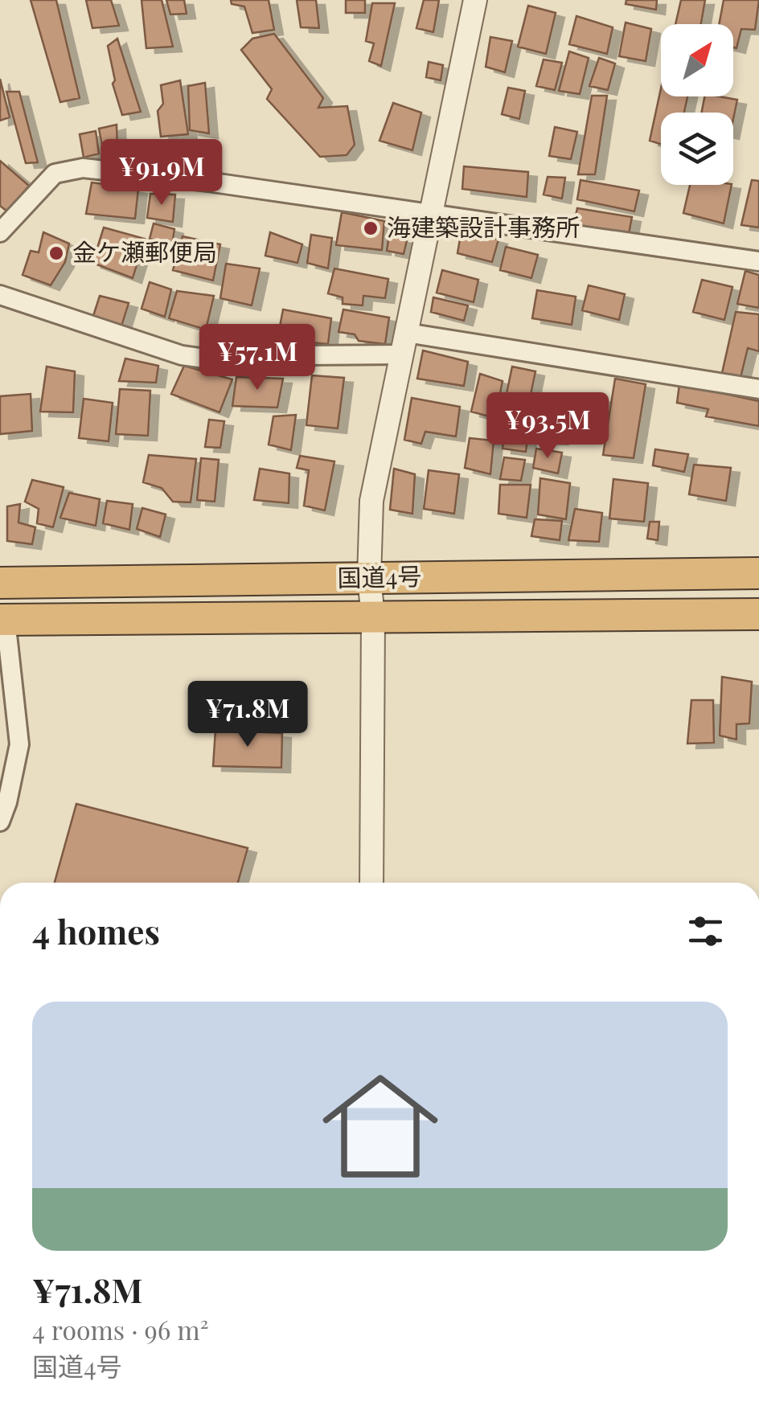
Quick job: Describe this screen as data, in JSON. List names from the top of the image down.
{
  "streets": {
    "highway": ["国道4号"]
  },
  "places": ["海建築設計事務所", "金ケ瀬郵便局"],
  "north": "top right",
  "page": {
    "price": [
      "¥91.9M",
      "¥57.1M",
      "¥93.5M",
      "¥71.8M"
    ],
    "heading": "4 homes",
    "list": [
      {
        "name": "¥71.8M",
        "note": "4 rooms · 96 m² · 国道4号"
      }
    ]
  }
}
